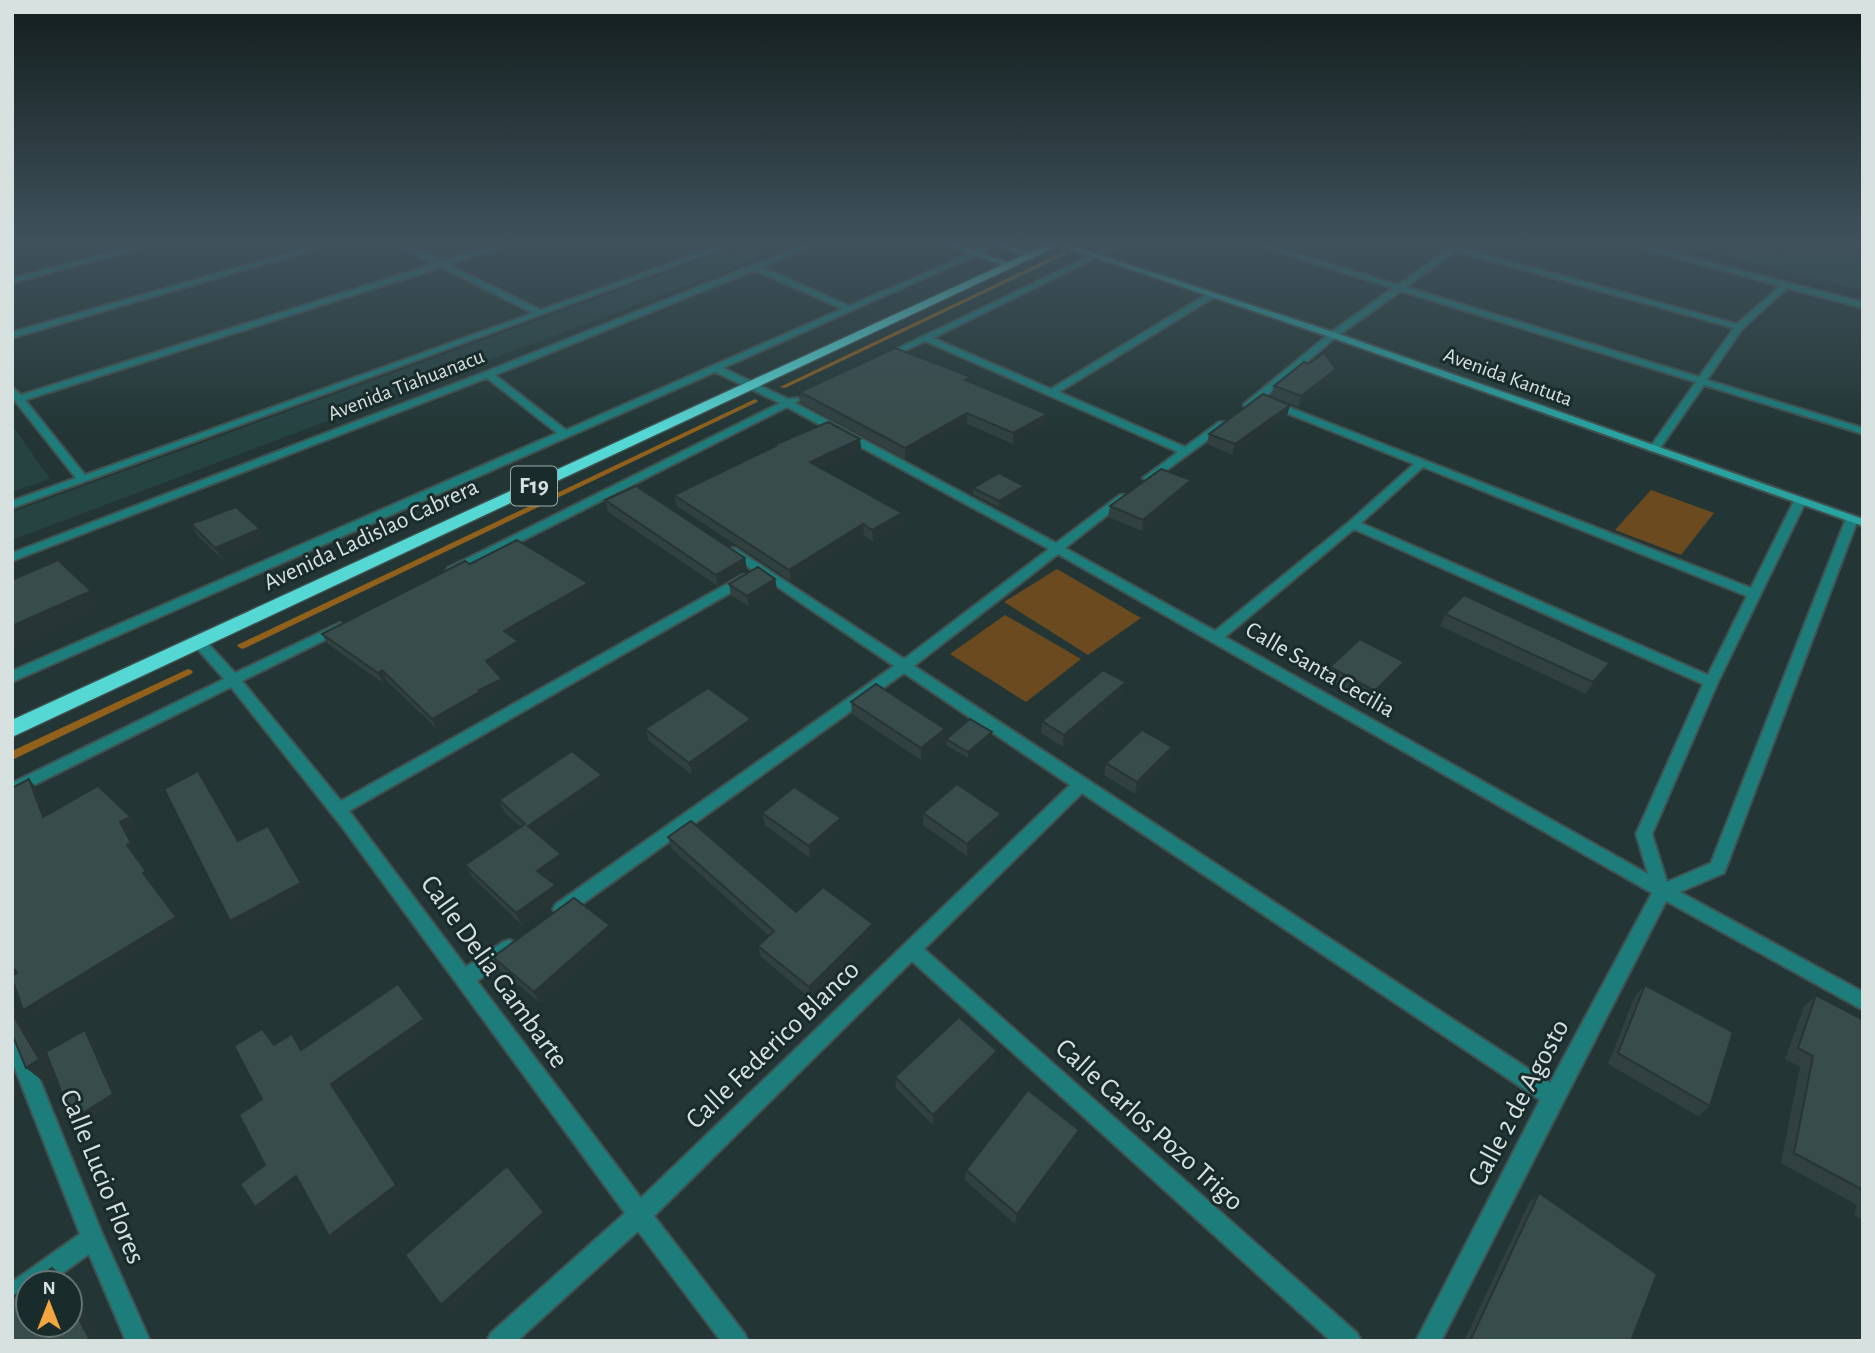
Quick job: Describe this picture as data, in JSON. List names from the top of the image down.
{
  "streets": {
    "highway": ["F19", "Avenida Ladislao Cabrera"],
    "street": [
      "Avenida Kantuta",
      "Avenida Tiahuanacu",
      "Calle Santa Cecilia",
      "Calle Delia Gambarte",
      "Calle Federico Blanco",
      "Calle 2 de Agosto",
      "Calle Carlos Pozo Trigo",
      "Calle Lucio Flores"
    ]
  },
  "crossings": [
    ["Avenida Ladislao Cabrera", "Calle Santa Cecilia"],
    ["Avenida Ladislao Cabrera", "Calle Delia Gambarte"],
    ["Calle Santa Cecilia", "Calle 2 de Agosto"],
    ["Calle Delia Gambarte", "Calle Federico Blanco"],
    ["Calle Federico Blanco", "Calle Carlos Pozo Trigo"]
  ],
  "north": "top"
}
